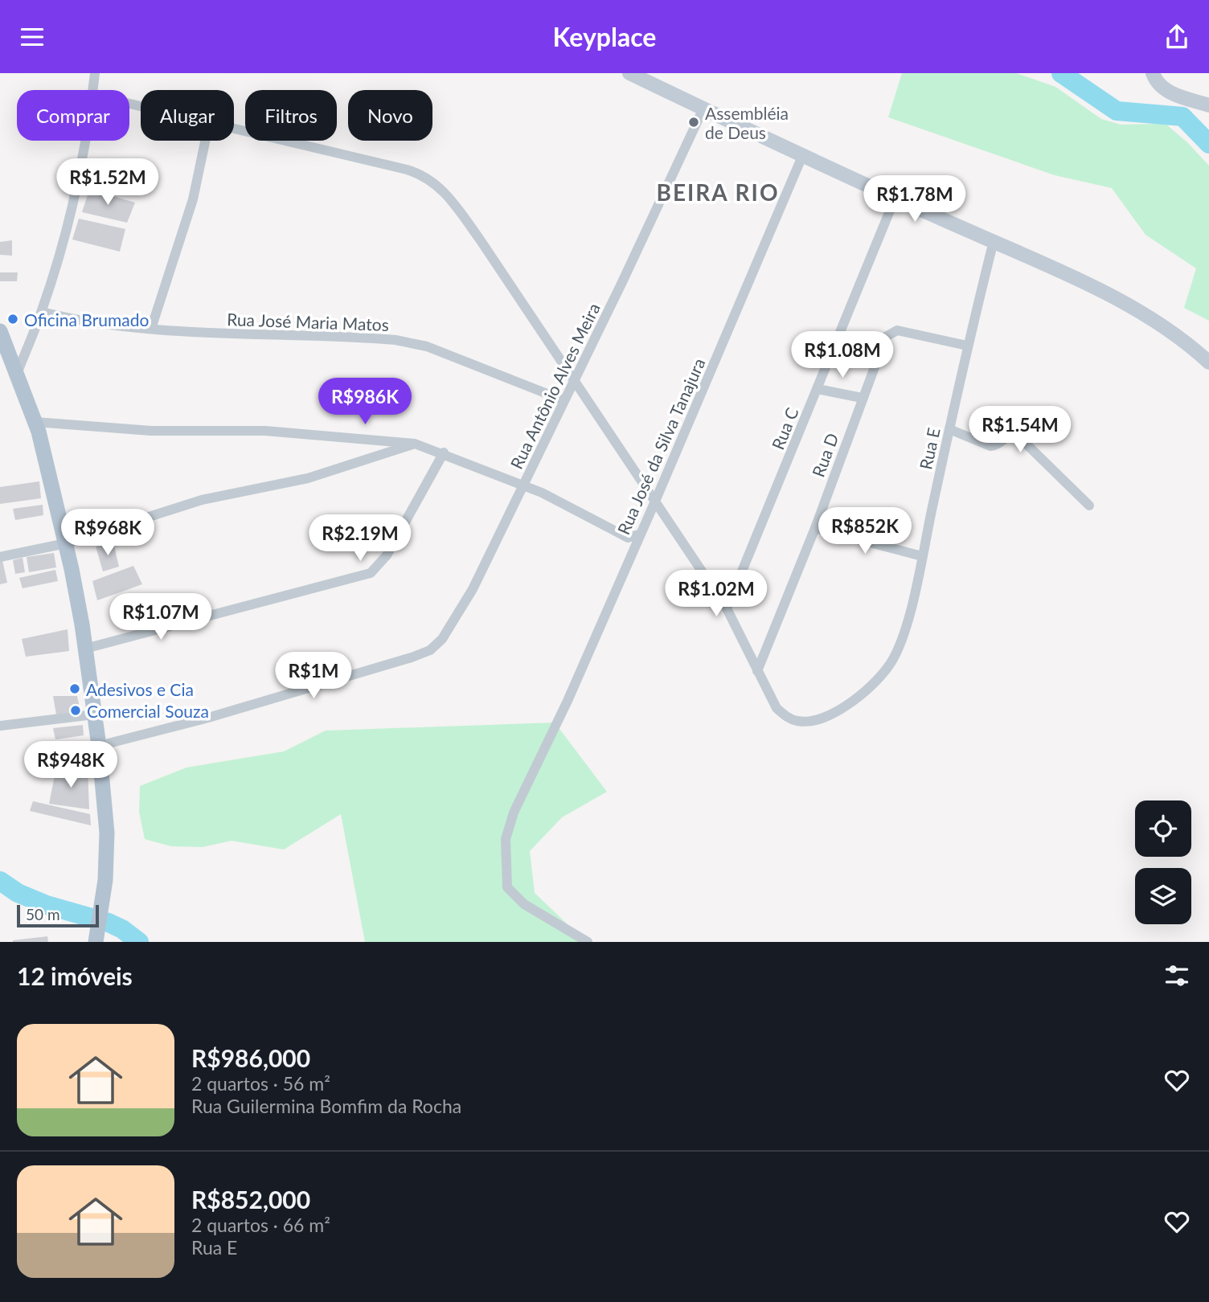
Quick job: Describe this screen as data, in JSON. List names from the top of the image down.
{
  "streets": {
    "street": [
      "Rua José Maria Matos",
      "Rua Antônio Alves Meira",
      "Rua C",
      "Rua José da Silva Tanajura",
      "Rua E",
      "Rua D"
    ]
  },
  "crossings": [
    ["Rua José Maria Matos", "Rua Antônio Alves Meira"],
    ["Rua Antônio Alves Meira", "Rua E"],
    ["Rua C", "Rua E"],
    ["Rua José da Silva Tanajura", "Rua E"],
    ["Rua E", "Rua D"]
  ],
  "districts": ["BEIRA RIO"],
  "places": [
    "Assembléia de Deus",
    "Oficina Brumado",
    "Adesivos e Cia",
    "Comercial Souza"
  ],
  "scale_bar": "50 m",
  "page": {
    "header": "Keyplace",
    "chip": [
      "Comprar",
      "Alugar",
      "Filtros",
      "Novo"
    ],
    "price": [
      "R$1.52M",
      "R$1.78M",
      "R$1.08M",
      "R$986K",
      "R$1.54M",
      "R$852K",
      "R$968K",
      "R$2.19M",
      "R$1.02M",
      "R$1.07M",
      "R$1M",
      "R$948K"
    ],
    "scale": "50 m",
    "heading": "12 imóveis",
    "list": [
      {
        "name": "R$986,000",
        "note": "2 quartos · 56 m² · Rua Guilermina Bomfim da Rocha"
      },
      {
        "name": "R$852,000",
        "note": "2 quartos · 66 m² · Rua E"
      }
    ]
  }
}
